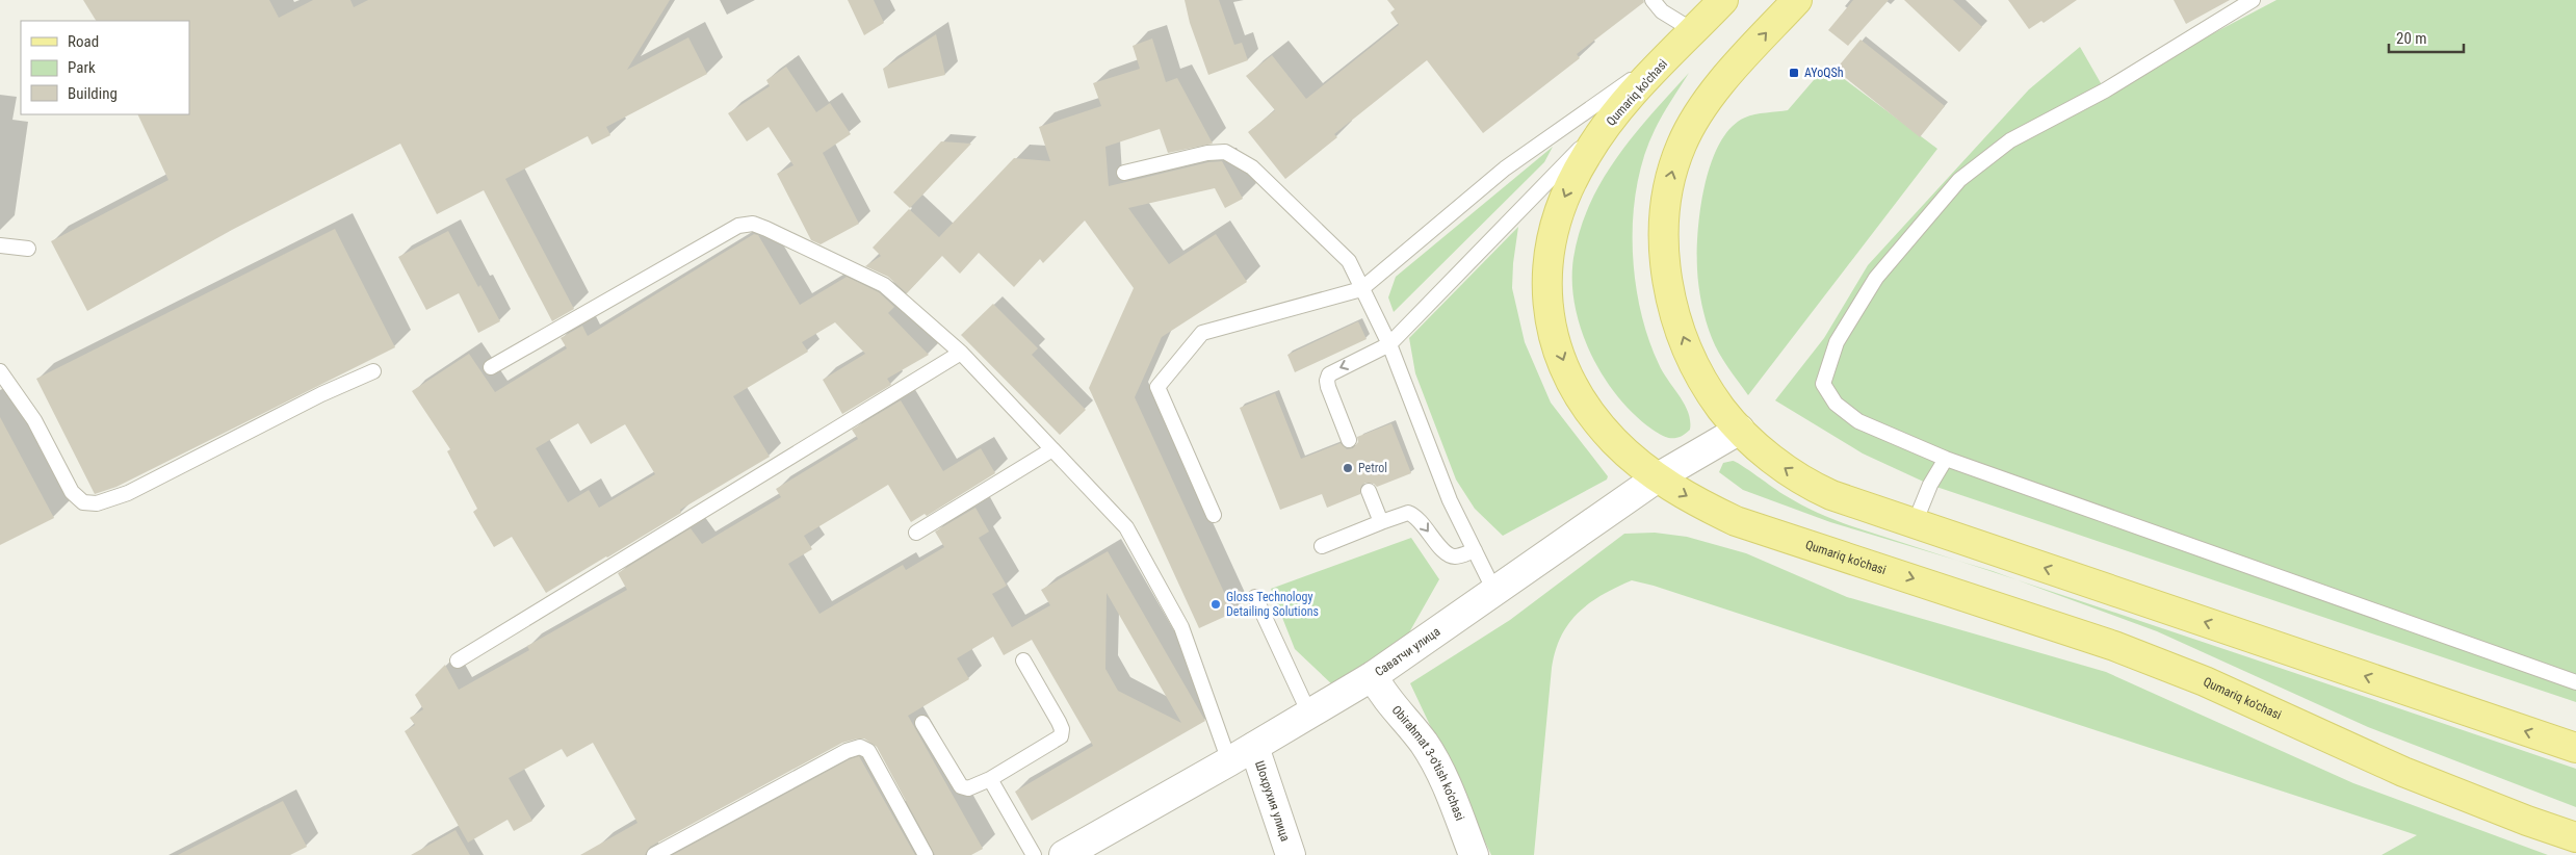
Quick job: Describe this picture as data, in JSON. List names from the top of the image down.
{
  "streets": {
    "main road": ["Qumariq ko'chasi"],
    "street": ["Саватчи улица", "Obirahmat 3-o'tish ko'chasi", "Шохрухия улица"]
  },
  "crossings": [
    ["Qumariq ko'chasi", "Саватчи улица"],
    ["Саватчи улица", "Obirahmat 3-o'tish ko'chasi"],
    ["Саватчи улица", "Шохрухия улица"]
  ],
  "places": {
    "transit": ["AYoQSh"],
    "other": ["Petrol", "Gloss Technology Detailing Solutions"]
  },
  "legend": ["Road", "Park", "Building"],
  "scale_bar": "20 m"
}
